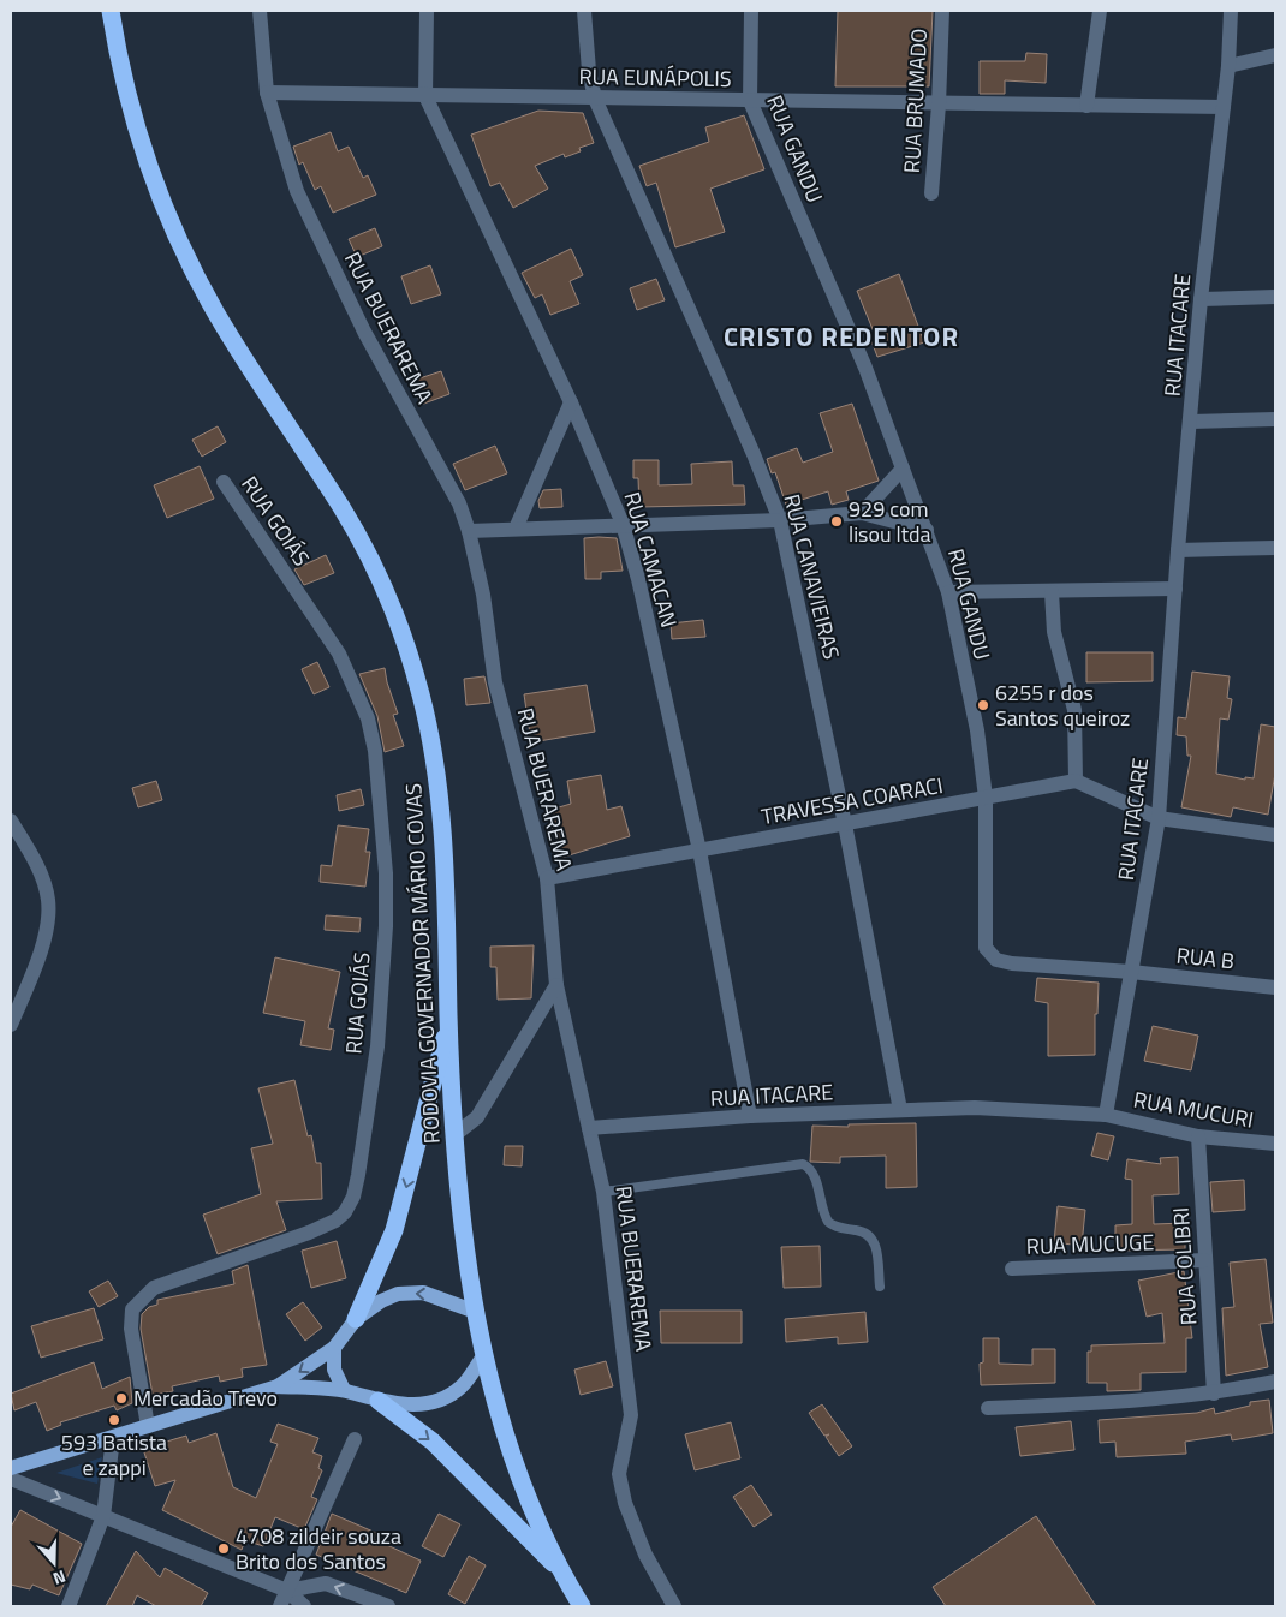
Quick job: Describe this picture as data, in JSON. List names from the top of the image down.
{
  "streets": {
    "highway": ["RODOVIA GOVERNADOR MÁRIO COVAS"],
    "street": [
      "RUA EUNÁPOLIS",
      "RUA BRUMADO",
      "RUA GANDU",
      "RUA BUERAREMA",
      "RUA ITACARE",
      "RUA GOIÁS",
      "RUA CAMACAN",
      "RUA CANAVIEIRAS",
      "TRAVESSA COARACI",
      "RUA B",
      "RUA MUCURI",
      "RUA MUCUGE",
      "RUA COLIBRI"
    ]
  },
  "crossings": [
    ["RUA EUNÁPOLIS", "RUA BRUMADO"],
    ["RUA EUNÁPOLIS", "RUA GANDU"],
    ["RUA EUNÁPOLIS", "RUA BUERAREMA"],
    ["RUA EUNÁPOLIS", "RUA ITACARE"],
    ["RUA EUNÁPOLIS", "RUA CAMACAN"],
    ["RUA EUNÁPOLIS", "RUA CANAVIEIRAS"],
    ["RUA GANDU", "RUA ITACARE"],
    ["RUA GANDU", "TRAVESSA COARACI"],
    ["RUA GANDU", "RUA B"],
    ["RUA BUERAREMA", "RUA ITACARE"],
    ["RUA BUERAREMA", "TRAVESSA COARACI"],
    ["RUA ITACARE", "RUA CAMACAN"],
    ["RUA ITACARE", "RUA CANAVIEIRAS"],
    ["RUA ITACARE", "RUA B"],
    ["RUA ITACARE", "RUA MUCURI"],
    ["RUA CAMACAN", "TRAVESSA COARACI"],
    ["RUA CANAVIEIRAS", "TRAVESSA COARACI"],
    ["RUA MUCURI", "RUA COLIBRI"],
    ["RUA MUCUGE", "RUA COLIBRI"]
  ],
  "districts": ["CRISTO REDENTOR"],
  "places": [
    "929 com lisou ltda",
    "6255 r dos Santos queiroz",
    "Mercadão Trevo",
    "593 Batista e zappi",
    "4708 zildeir souza Brito dos Santos"
  ],
  "north": "bottom"
}
